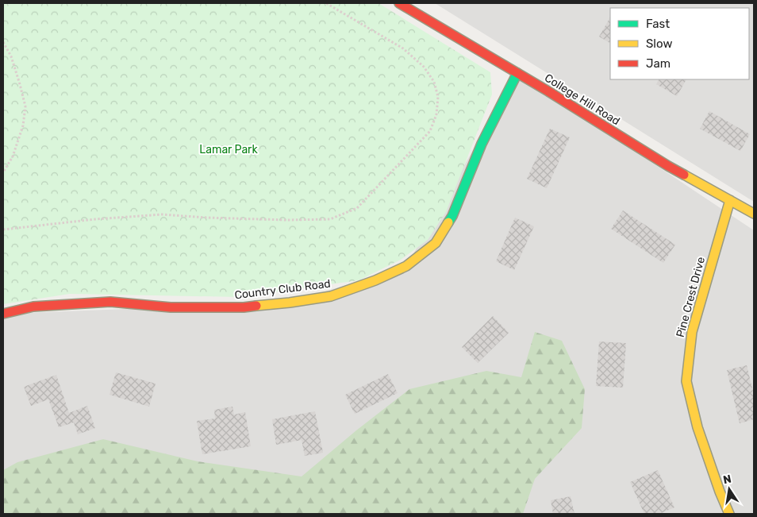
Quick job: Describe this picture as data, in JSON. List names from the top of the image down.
{
  "streets": {
    "street": ["College Hill Road", "Country Club Road", "Pine Crest Drive"]
  },
  "crossings": [
    ["College Hill Road", "Country Club Road"],
    ["College Hill Road", "Pine Crest Drive"]
  ],
  "parks": ["Lamar Park"],
  "legend": ["Fast", "Slow", "Jam"],
  "north": "top"
}
